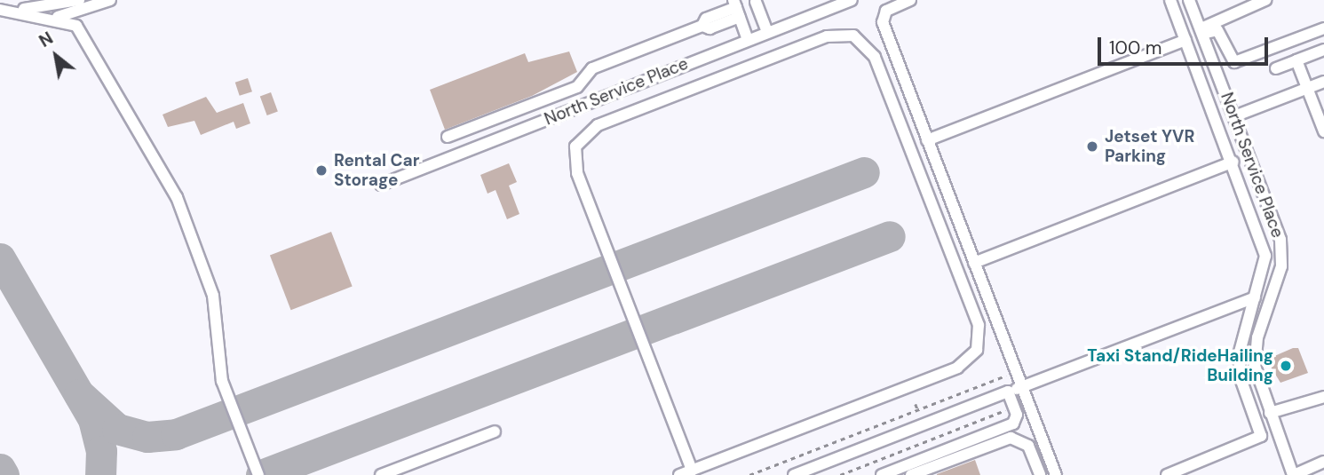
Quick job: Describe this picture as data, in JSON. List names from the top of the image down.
{
  "streets": {
    "street": ["North Service Place"]
  },
  "places": ["Jetset YVR Parking", "Rental Car Storage", "Taxi Stand/RideHailing Building"],
  "scale_bar": "100 m",
  "north": "top left"
}
